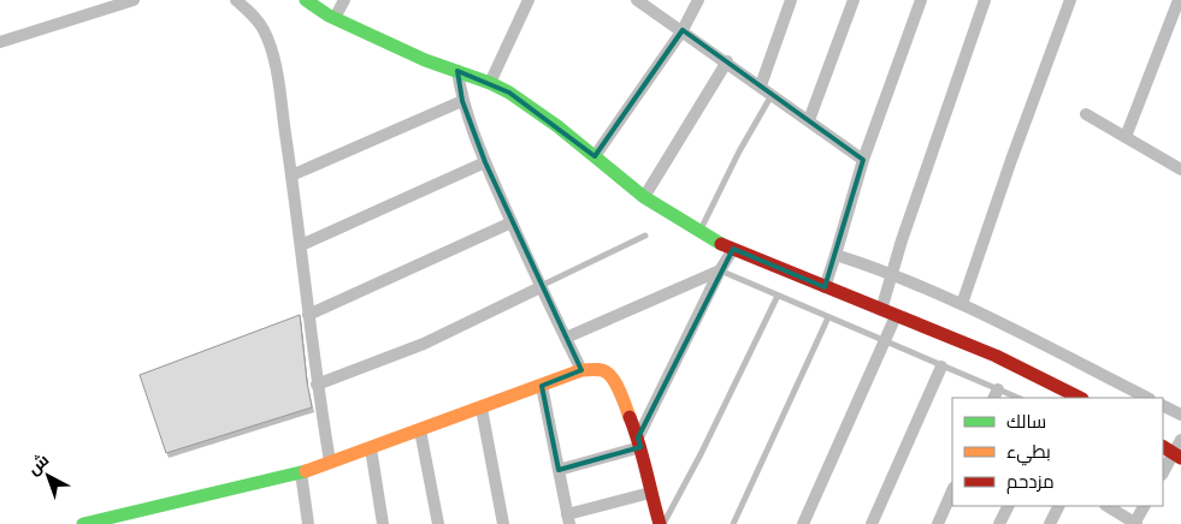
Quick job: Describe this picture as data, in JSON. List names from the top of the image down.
{
  "legend": ["سالك", "بطيء", "مزدحم"],
  "north": "top left"
}
